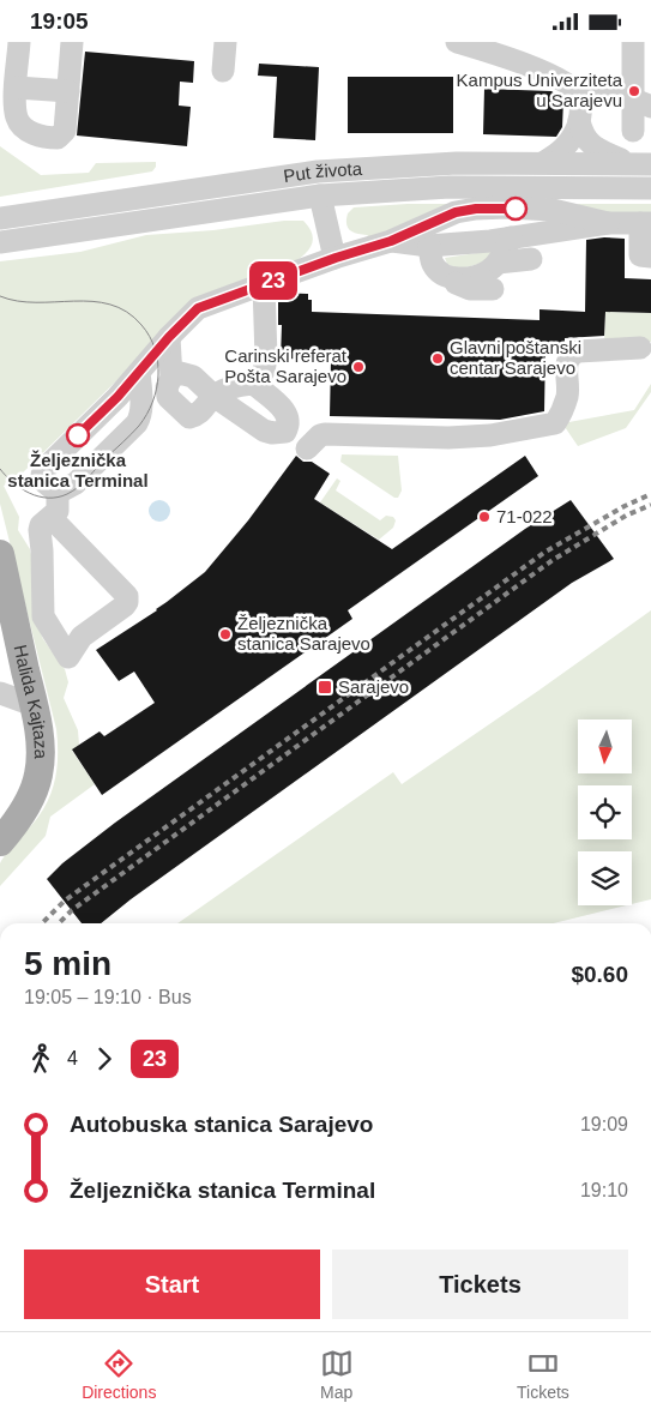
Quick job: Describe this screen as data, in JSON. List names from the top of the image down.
{
  "streets": {
    "main road": ["Halida Kajtaza"],
    "street": ["Put života"]
  },
  "places": {
    "other": [
      "Kampus Univerziteta u Sarajevu",
      "Glavni poštanski centar Sarajevo",
      "Carinski referat Pošta Sarajevo",
      "Željeznička stanica Terminal",
      "71-022",
      "Željeznička stanica Sarajevo"
    ],
    "transit": ["Sarajevo"]
  },
  "lines": ["bus line 23"],
  "north": "bottom",
  "page": {
    "status": "19:05",
    "on_map": "23",
    "heading": ["5 min", "19:05 – 19:10 · Bus", "$0.60"],
    "legs": ["4", "23"],
    "list": [
      {
        "name": "Autobuska stanica Sarajevo",
        "value": "19:09"
      },
      {
        "name": "Željeznička stanica Terminal",
        "value": "19:10"
      }
    ],
    "buttons": ["Start", "Tickets"],
    "tabs": ["Directions", "Map", "Tickets"]
  }
}
